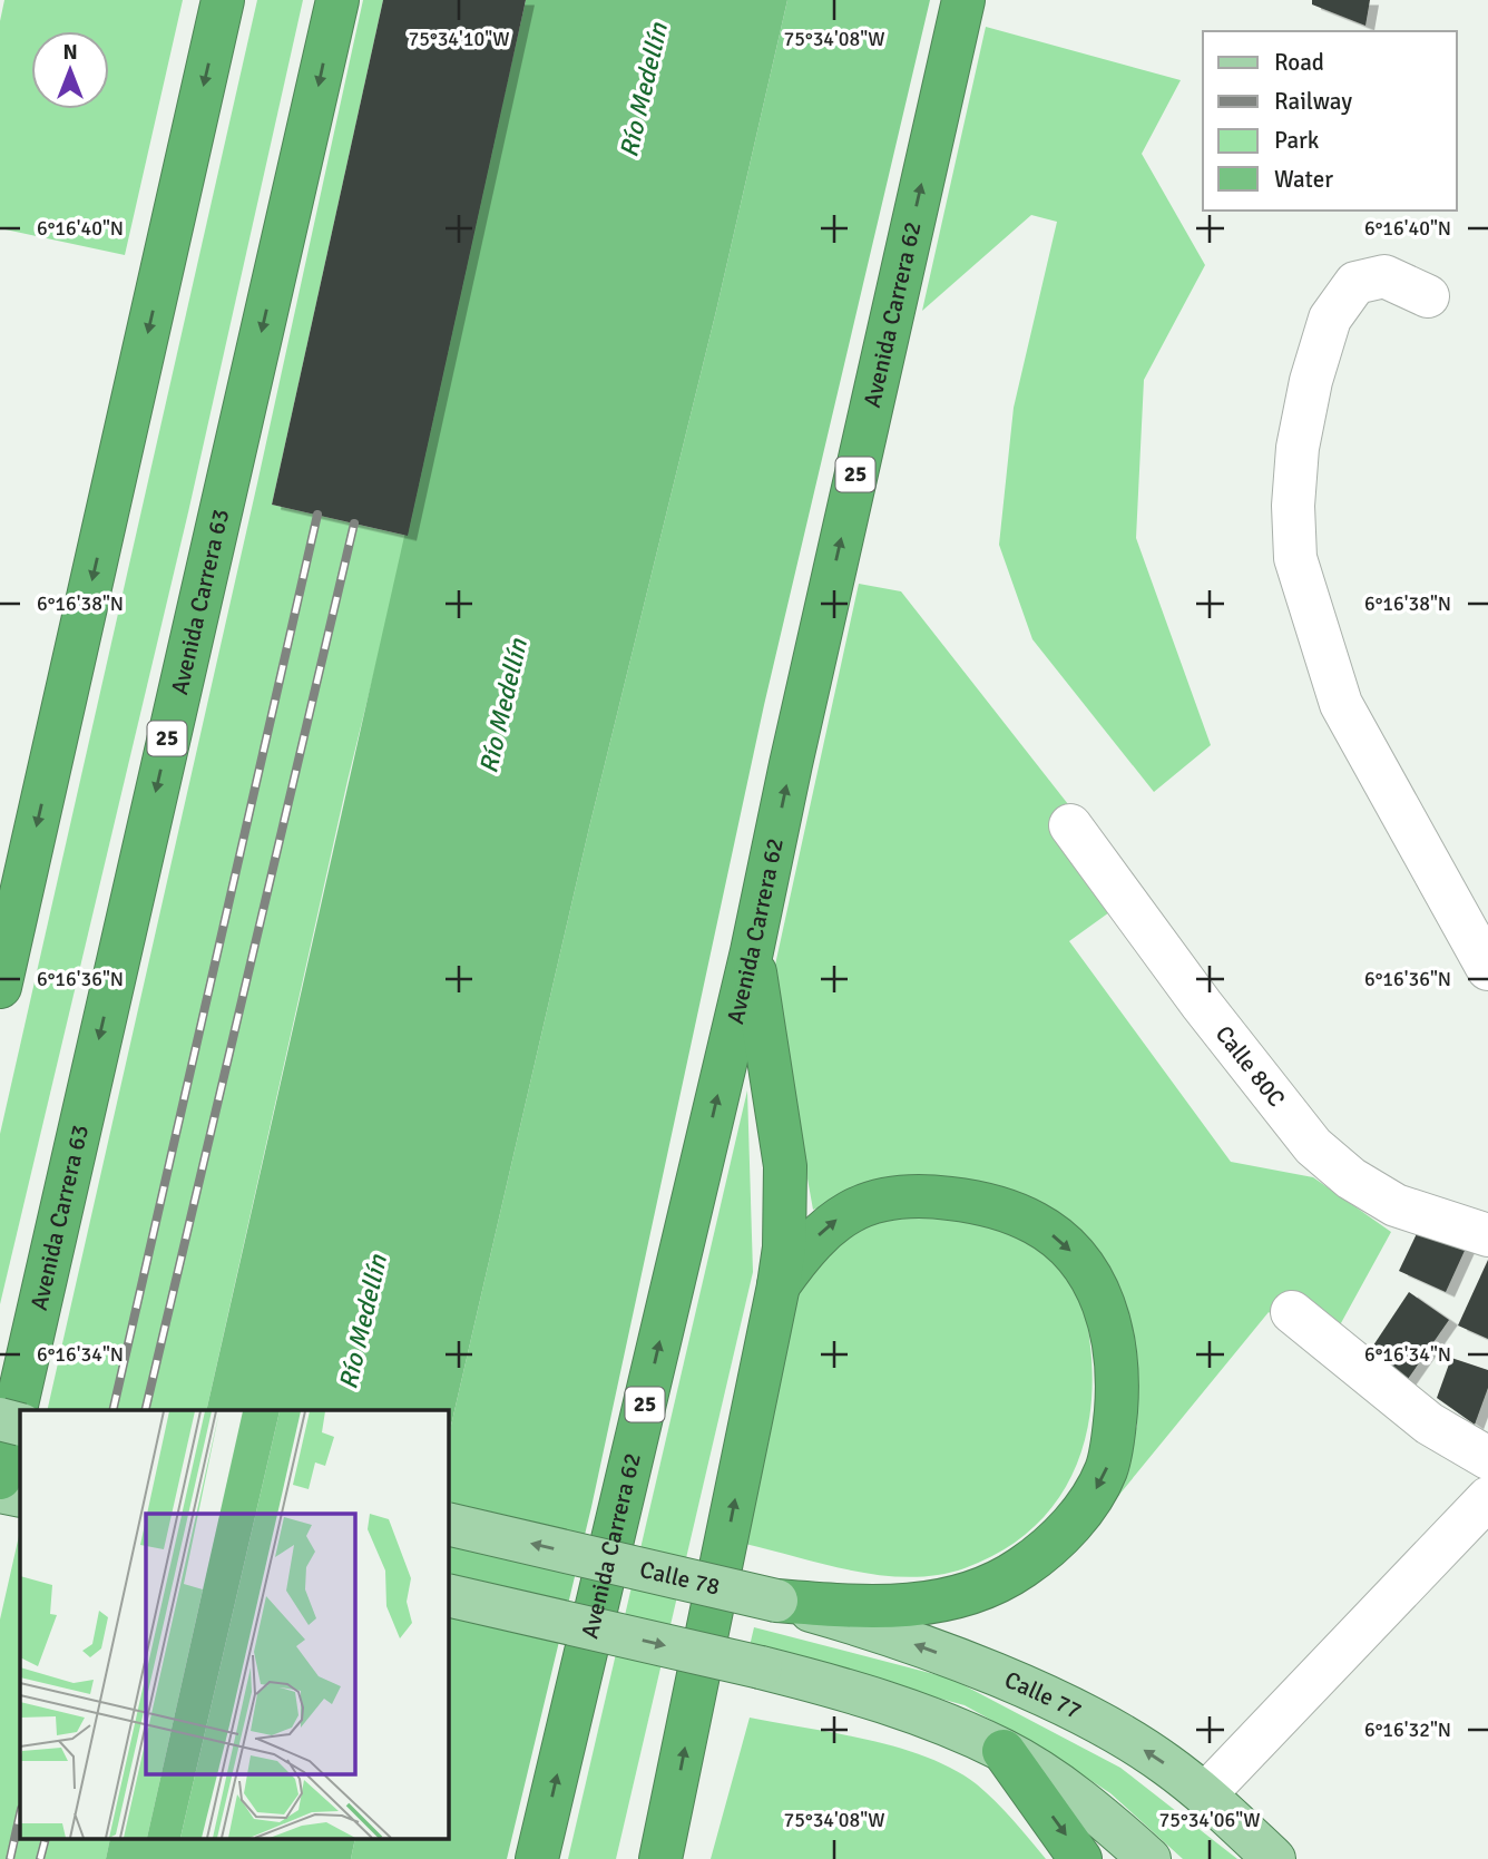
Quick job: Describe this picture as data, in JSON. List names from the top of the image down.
{
  "streets": {
    "highway": ["Avenida Carrera 62", "25", "Avenida Carrera 63"],
    "main road": ["Calle 78", "Calle 77"],
    "street": ["Calle 80C"]
  },
  "crossings": [
    ["Calle 78", "Calle 77"]
  ],
  "water": ["Río Medellín"],
  "legend": [
    "Road",
    "Railway",
    "Park",
    "Water"
  ],
  "north": "top",
  "coordinates": [
    "75°34'10\"W",
    "75°34'08\"W",
    "6°16'40\"N",
    "6°16'38\"N",
    "6°16'36\"N",
    "6°16'34\"N",
    "6°16'32\"N",
    "75°34'06\"W"
  ]
}
